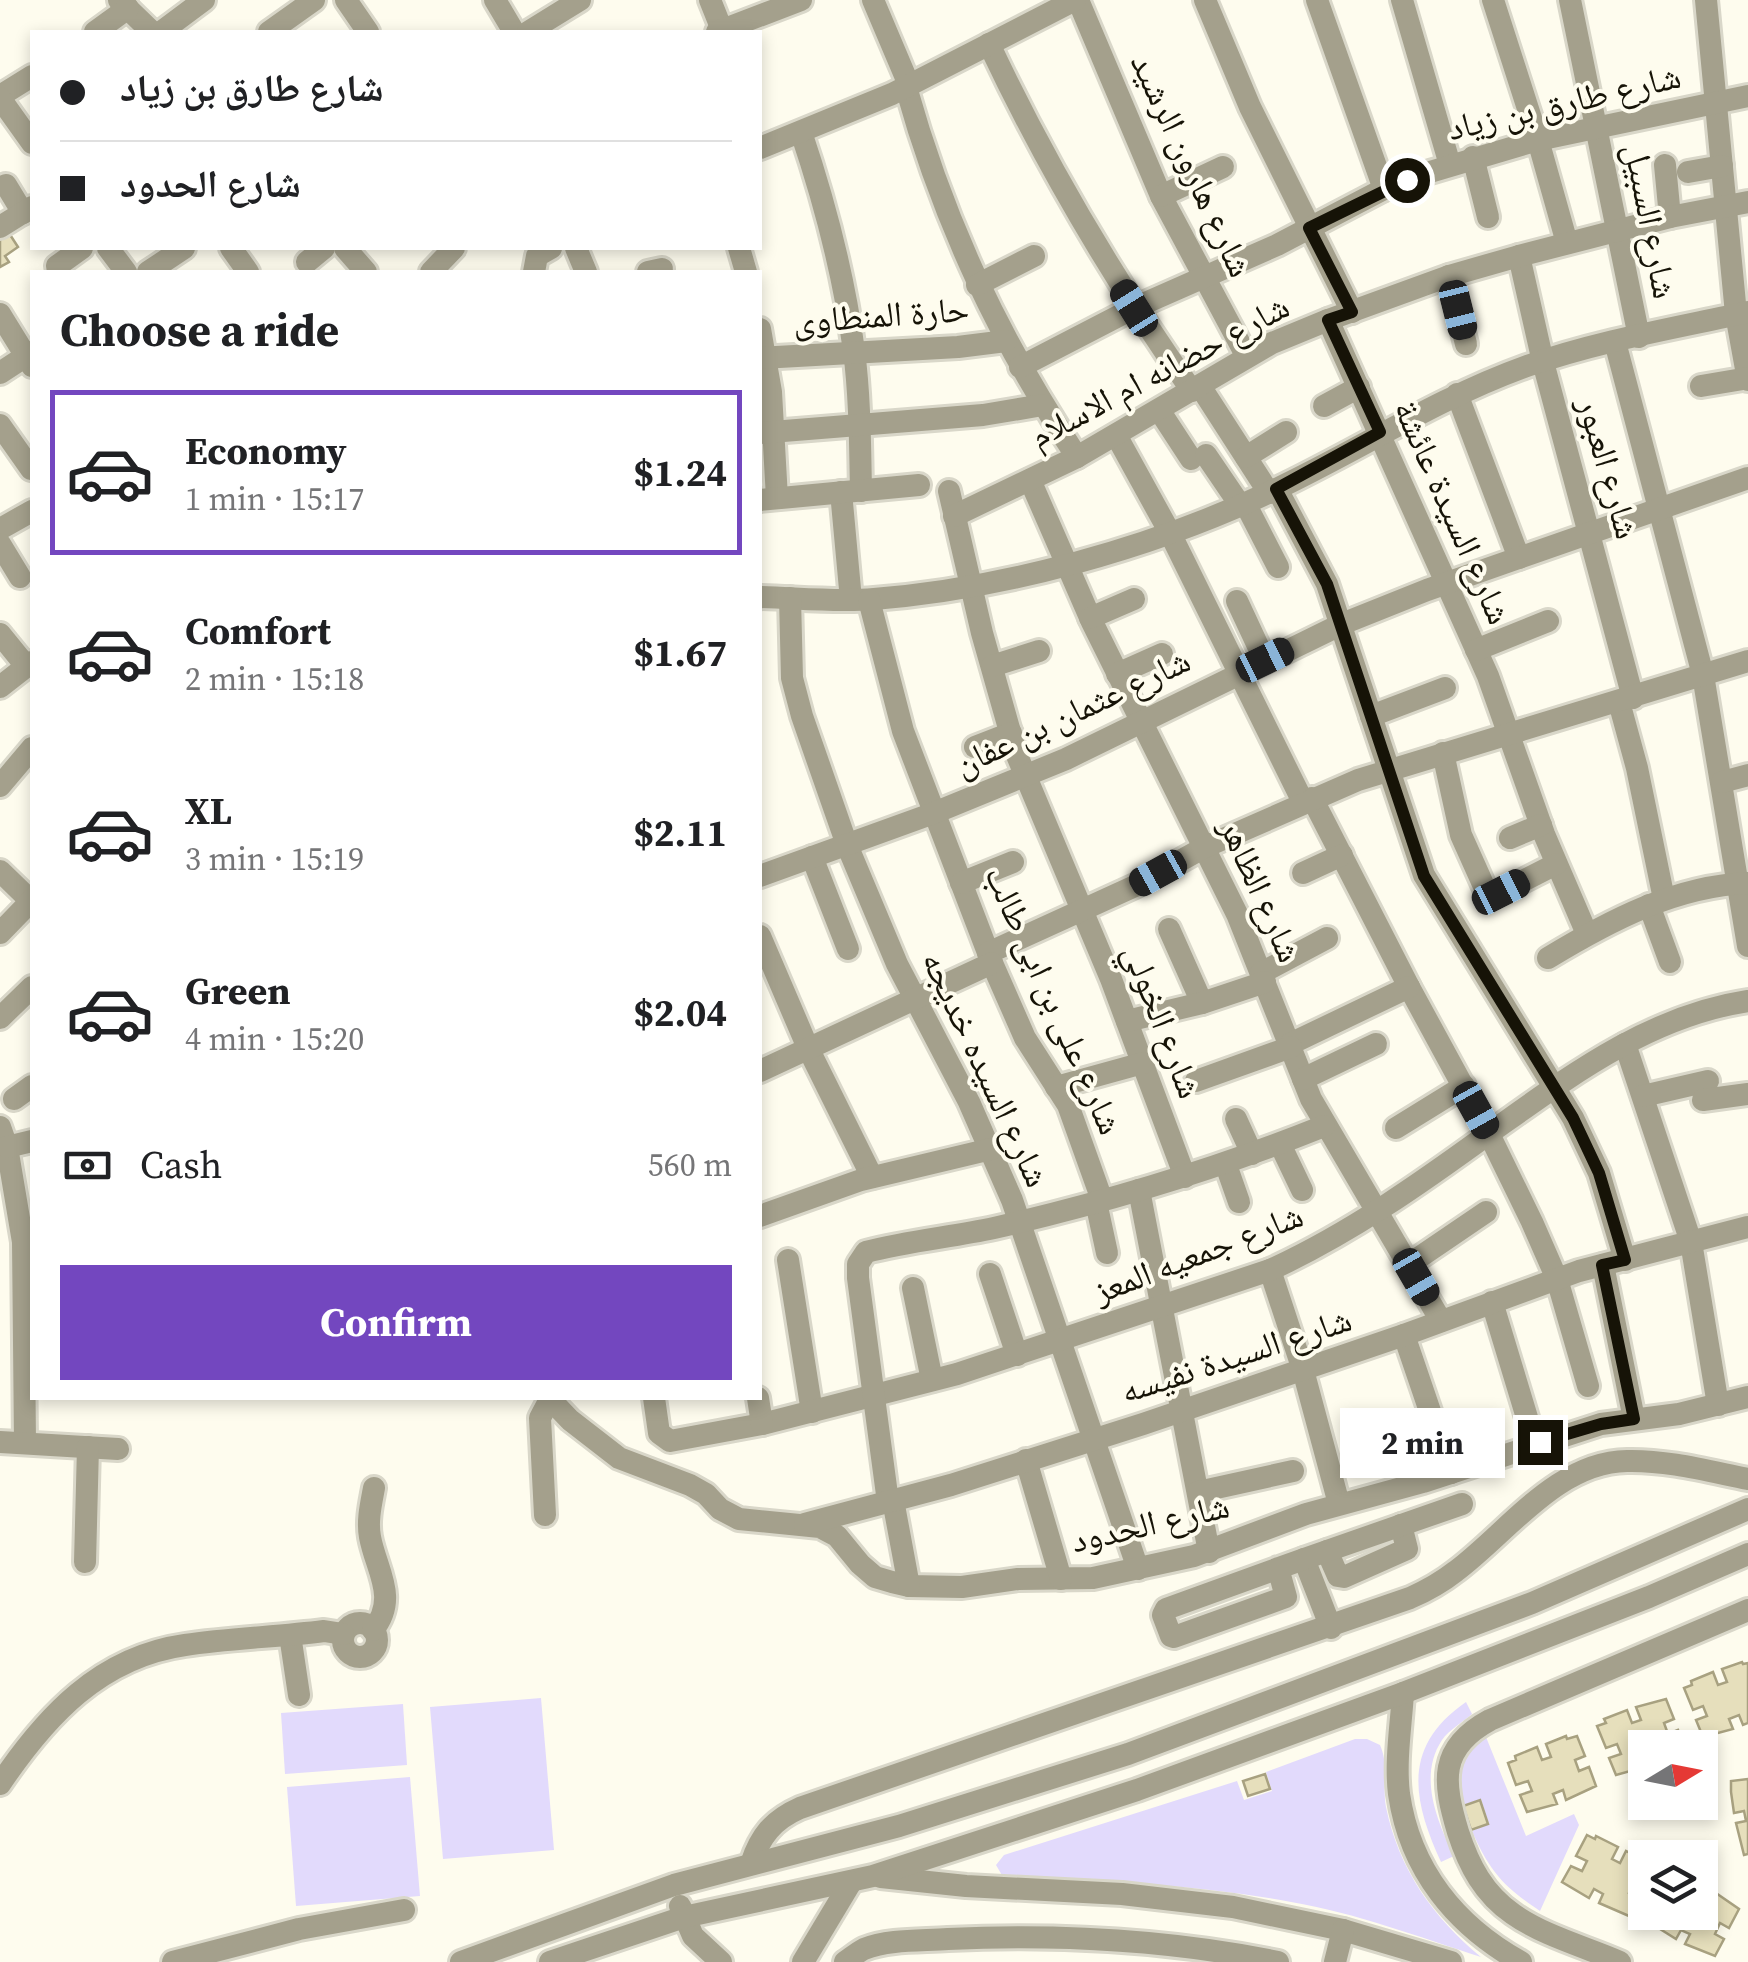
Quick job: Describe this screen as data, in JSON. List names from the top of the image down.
{
  "streets": {
    "street": [
      "شارع طارق بن زياد",
      "شارع هارون الرشيد",
      "شارع السبيل",
      "حارة المنطاوى",
      "شارع حضانه ام الاسلام",
      "شارع العبور",
      "شارع السيدة عائشة",
      "شارع عثمان بن عفان",
      "شارع الظاهر",
      "شارع على بن ابى طالب",
      "شارع الخولي",
      "شارع السيده خديجه",
      "شارع جمعيه المعز",
      "شارع السيدة نفيسه",
      "شارع الحدود"
    ]
  },
  "crossings": [
    ["شارع طارق بن زياد", "شارع هارون الرشيد"],
    ["شارع طارق بن زياد", "شارع السبيل"],
    ["شارع هارون الرشيد", "شارع حضانه ام الاسلام"],
    ["شارع السبيل", "شارع حضانه ام الاسلام"],
    ["حارة المنطاوى", "شارع على بن ابى طالب"],
    ["شارع حضانه ام الاسلام", "شارع العبور"],
    ["شارع حضانه ام الاسلام", "شارع السيدة عائشة"],
    ["شارع حضانه ام الاسلام", "شارع الظاهر"],
    ["شارع حضانه ام الاسلام", "شارع الخولي"],
    ["شارع العبور", "شارع عثمان بن عفان"],
    ["شارع السيدة عائشة", "شارع عثمان بن عفان"],
    ["شارع عثمان بن عفان", "شارع الظاهر"],
    ["شارع عثمان بن عفان", "شارع على بن ابى طالب"],
    ["شارع عثمان بن عفان", "شارع الخولي"],
    ["شارع عثمان بن عفان", "شارع السيده خديجه"],
    ["شارع الظاهر", "شارع جمعيه المعز"],
    ["شارع الظاهر", "شارع السيدة نفيسه"],
    ["شارع السيده خديجه", "شارع جمعيه المعز"],
    ["شارع السيده خديجه", "شارع السيدة نفيسه"],
    ["شارع السيده خديجه", "شارع الحدود"],
    ["شارع السيدة نفيسه", "شارع الحدود"]
  ],
  "north": "right",
  "page": {
    "banner": ["شارع طارق بن زياد", "شارع الحدود"],
    "heading": "Choose a ride",
    "list": [
      {
        "name": "Economy",
        "note": "1 min · 15:17",
        "value": "$1.24"
      },
      {
        "name": "Comfort",
        "note": "2 min · 15:18",
        "value": "$1.67"
      },
      {
        "name": "XL",
        "note": "3 min · 15:19",
        "value": "$2.11"
      },
      {
        "name": "Green",
        "note": "4 min · 15:20",
        "value": "$2.04"
      }
    ],
    "pay": ["Cash", "560 m"],
    "buttons": "Confirm",
    "bubble": "2 min"
  }
}
